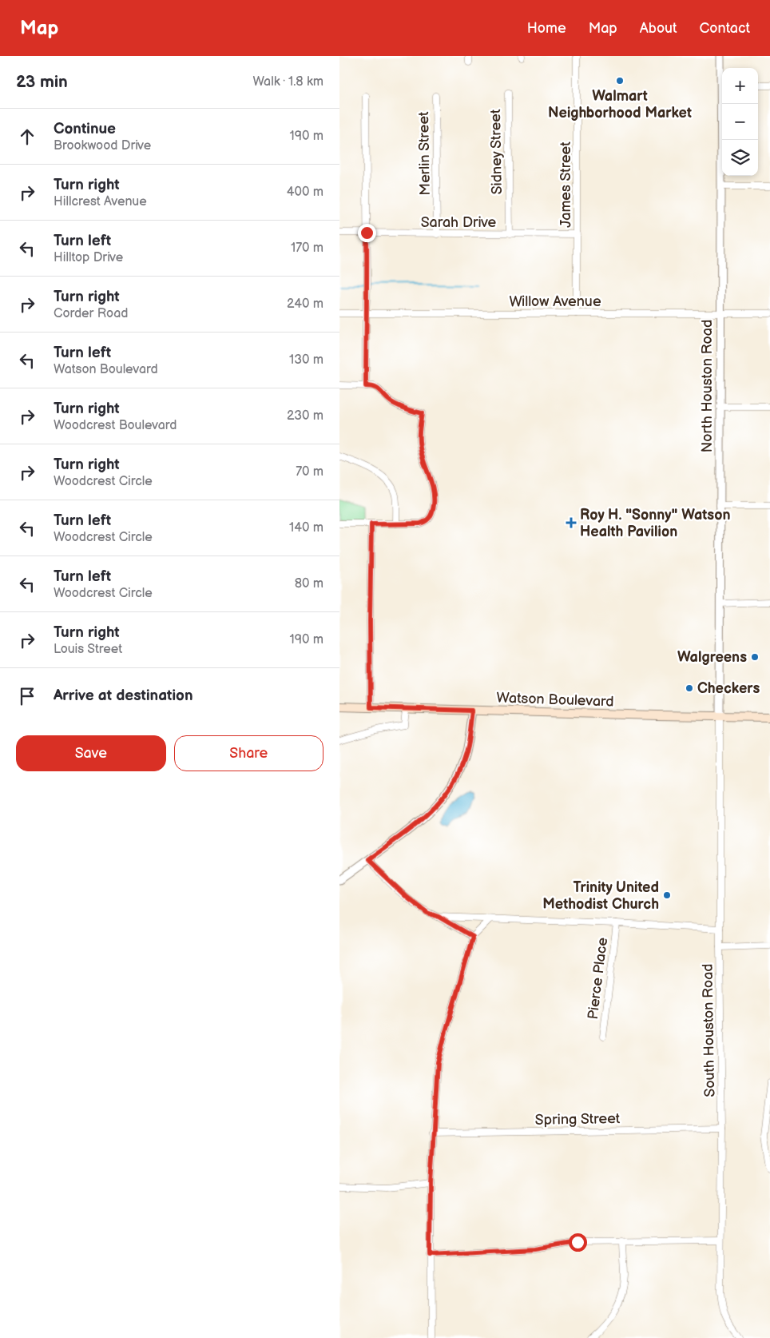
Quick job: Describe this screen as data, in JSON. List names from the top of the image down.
{
  "streets": {
    "main road": ["Watson Boulevard"],
    "street": [
      "Sidney Street",
      "Merlin Street",
      "James Street",
      "Sarah Drive",
      "Willow Avenue",
      "North Houston Road",
      "Pierce Place",
      "South Houston Road",
      "Spring Street"
    ]
  },
  "crossings": [
    ["Sidney Street", "Sarah Drive"],
    ["Merlin Street", "Sarah Drive"],
    ["James Street", "Sarah Drive"],
    ["James Street", "Willow Avenue"],
    ["Willow Avenue", "North Houston Road"],
    ["North Houston Road", "Watson Boulevard"],
    ["North Houston Road", "South Houston Road"],
    ["Watson Boulevard", "South Houston Road"],
    ["South Houston Road", "Spring Street"]
  ],
  "places": {
    "other": [
      "Walmart Neighborhood Market",
      "Walgreens",
      "Checkers",
      "Trinity United Methodist Church"
    ],
    "health": ["Roy H. \"Sonny\" Watson Health Pavilion"]
  },
  "page": {
    "header": "Map",
    "nav": [
      "Home",
      "Map",
      "About",
      "Contact"
    ],
    "heading": ["23 min", "Walk · 1.8 km"],
    "map_buttons": ["+", "−"],
    "list": [
      ["Continue", "Brookwood Drive", "190 m"],
      ["Turn right", "Hillcrest Avenue", "400 m"],
      ["Turn left", "Hilltop Drive", "170 m"],
      ["Turn right", "Corder Road", "240 m"],
      ["Turn left", "Watson Boulevard", "130 m"],
      ["Turn right", "Woodcrest Boulevard", "230 m"],
      ["Turn right", "Woodcrest Circle", "70 m"],
      ["Turn left", "Woodcrest Circle", "140 m"],
      ["Turn left", "Woodcrest Circle", "80 m"],
      ["Turn right", "Louis Street", "190 m"],
      "Arrive at destination"
    ],
    "buttons": ["Save", "Share"]
  }
}
